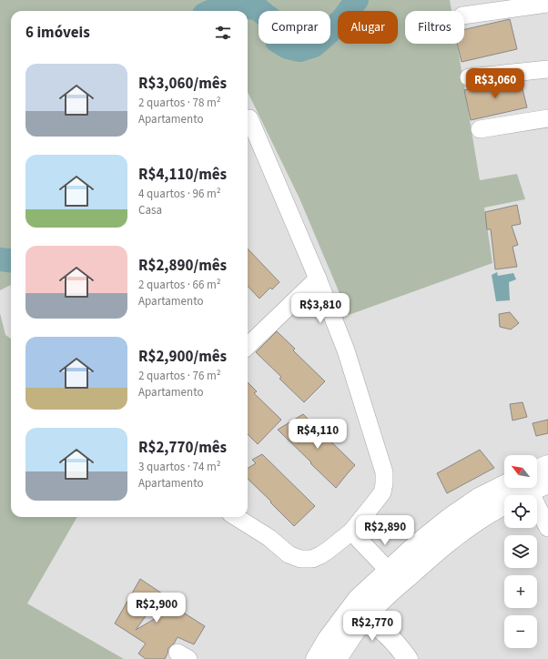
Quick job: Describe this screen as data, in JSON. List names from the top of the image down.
{
  "north": "top left",
  "page": {
    "chip": ["Comprar", "Alugar", "Filtros"],
    "heading": "6 imóveis",
    "list": [
      {
        "name": "R$3,060/mês",
        "note": "2 quartos · 78 m² · Apartamento"
      },
      {
        "name": "R$4,110/mês",
        "note": "4 quartos · 96 m² · Casa"
      },
      {
        "name": "R$2,890/mês",
        "note": "2 quartos · 66 m² · Apartamento"
      },
      {
        "name": "R$2,900/mês",
        "note": "2 quartos · 76 m² · Apartamento"
      },
      {
        "name": "R$2,770/mês",
        "note": "3 quartos · 74 m² · Apartamento"
      }
    ],
    "price": [
      "R$3,060",
      "R$3,810",
      "R$4,110",
      "R$2,890",
      "R$2,900",
      "R$2,770"
    ],
    "map_buttons": ["+", "−"]
  }
}
